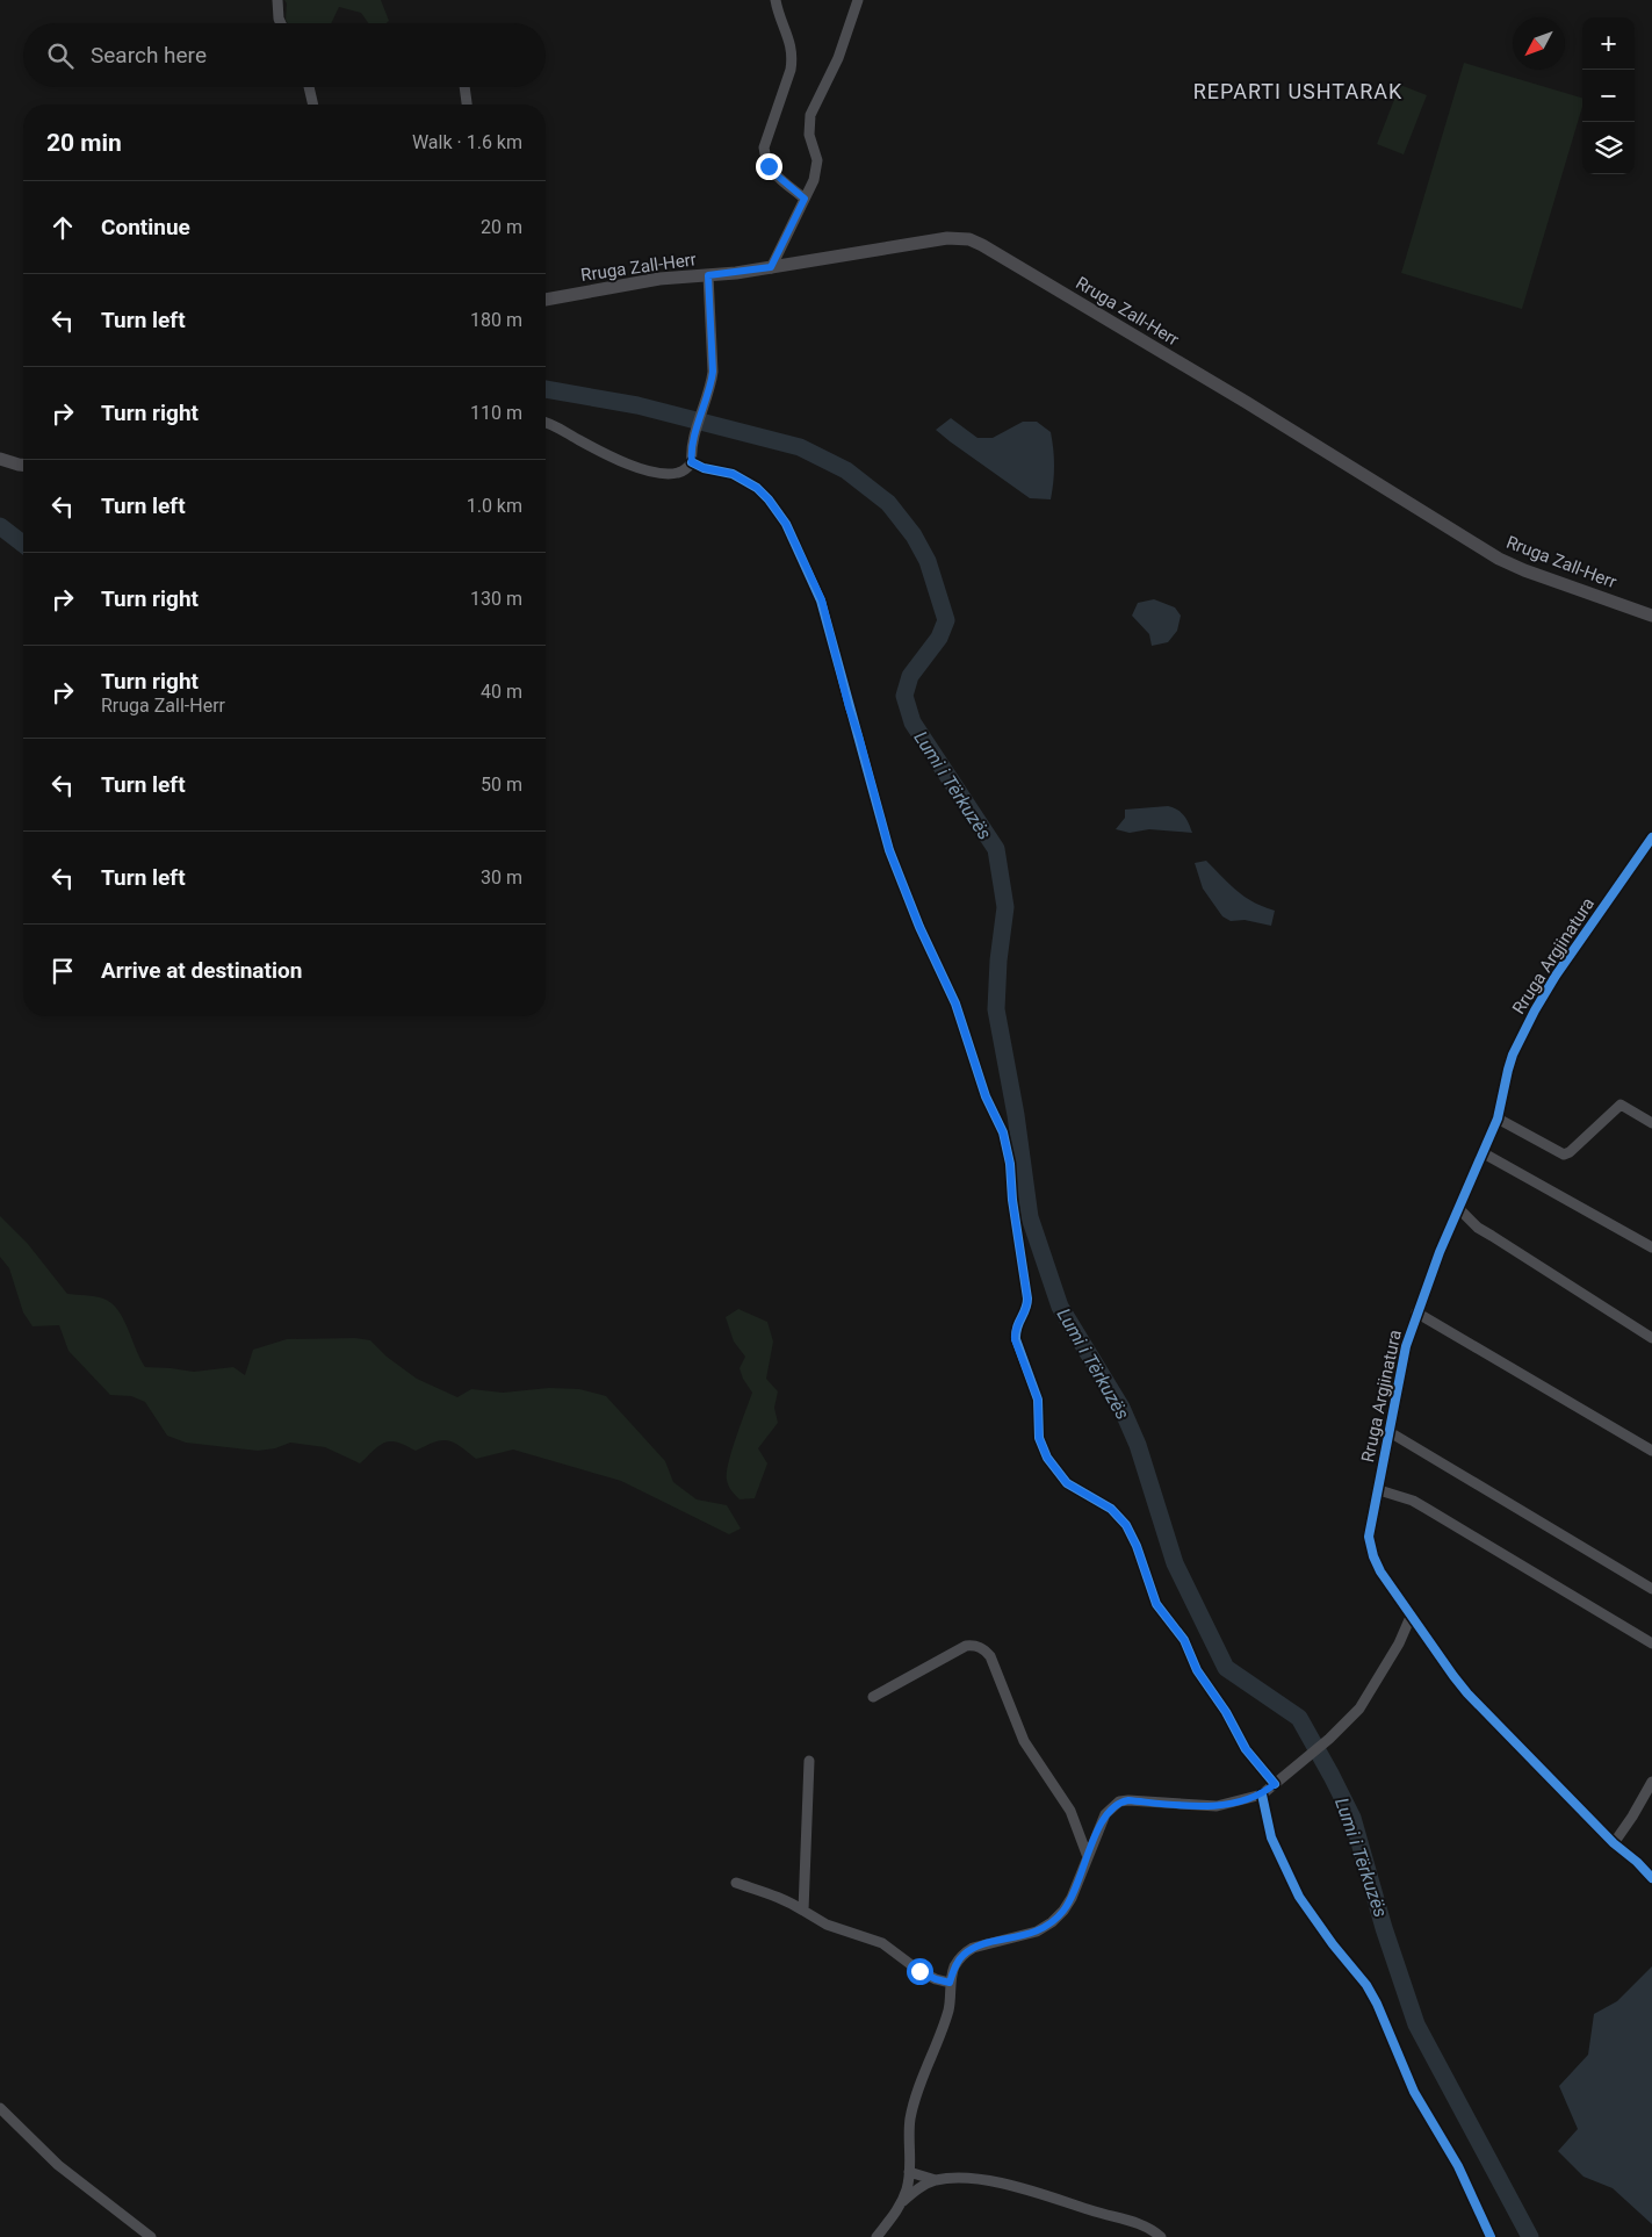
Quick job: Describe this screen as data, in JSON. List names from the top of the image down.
{
  "streets": {
    "main road": ["Rruga Zall-Herr"],
    "street": ["Rruga Argjinatura"]
  },
  "districts": ["REPARTI USHTARAK"],
  "water": ["Lumi i Tërkuzës"],
  "north": "bottom left",
  "page": {
    "map_buttons": ["+", "−"],
    "search": "Search here",
    "heading": ["20 min", "Walk · 1.6 km"],
    "list": [
      ["Continue", "20 m"],
      ["Turn left", "180 m"],
      ["Turn right", "110 m"],
      ["Turn left", "1.0 km"],
      ["Turn right", "130 m"],
      ["Turn right", "Rruga Zall-Herr", "40 m"],
      ["Turn left", "50 m"],
      ["Turn left", "30 m"],
      "Arrive at destination"
    ]
  }
}
